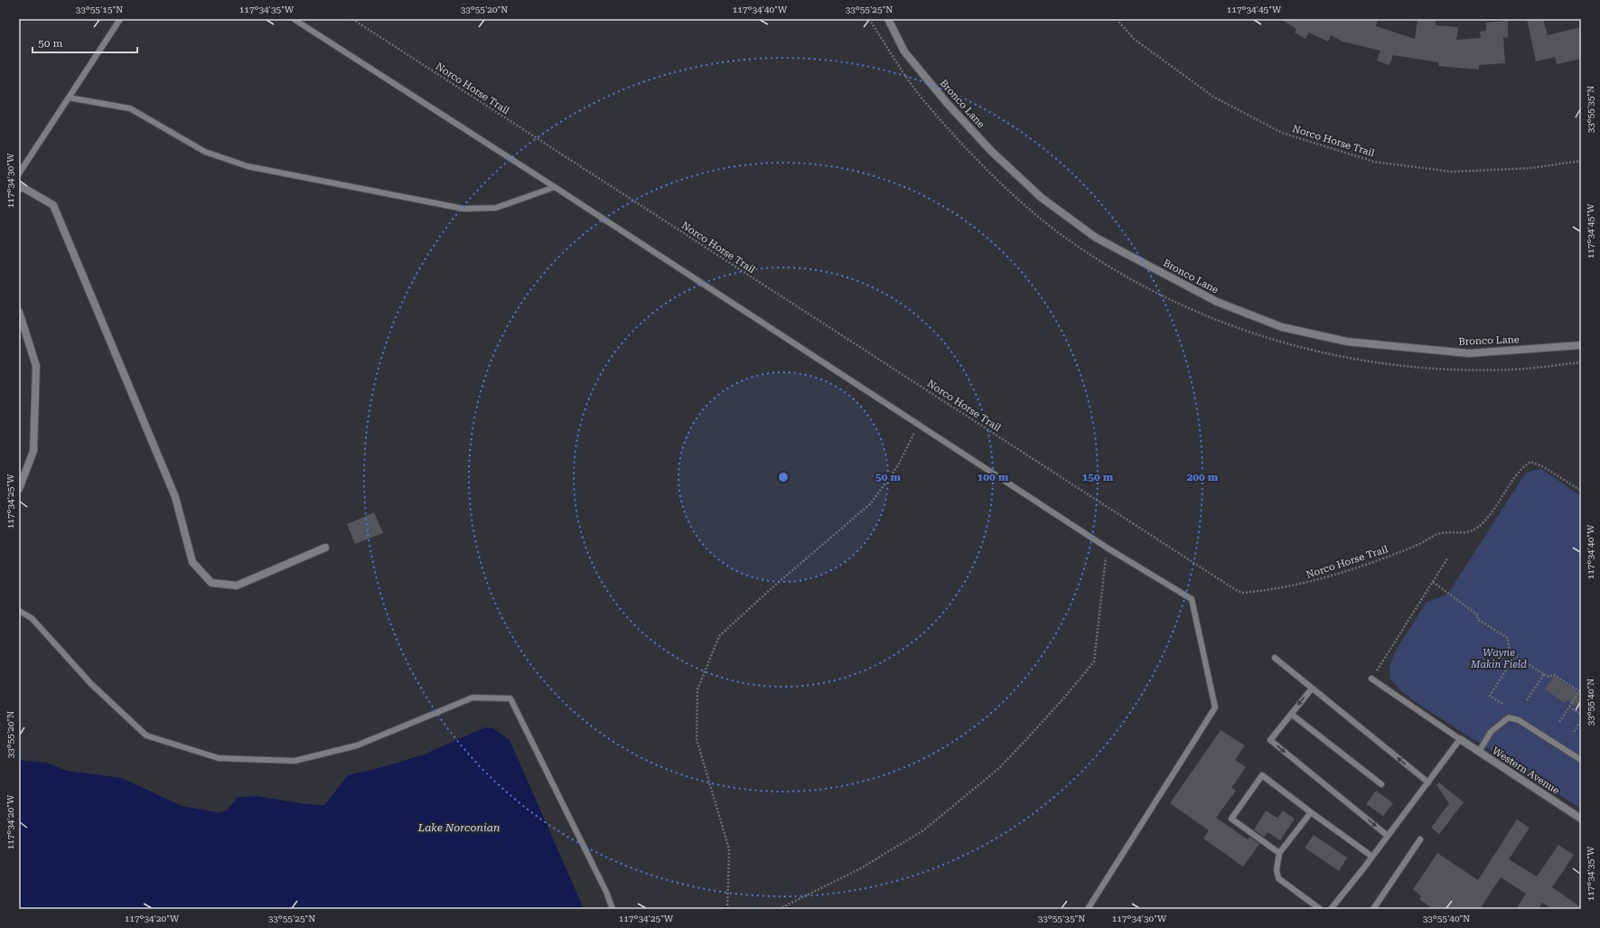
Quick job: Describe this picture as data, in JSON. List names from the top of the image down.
{
  "streets": {
    "street": ["Bronco Lane", "Western Avenue"],
    "path": ["Norco Horse Trail"]
  },
  "water": ["Lake Norconian"],
  "parks": ["Wayne Makin Field"],
  "scale_bar": "50 m",
  "coordinates": [
    "33°55'15\"N",
    "117°34'35\"W",
    "33°55'20\"N",
    "117°34'40\"W",
    "33°55'25\"N",
    "117°34'45\"W",
    "33°55'35\"N",
    "117°34'30\"W",
    "117°34'25\"W",
    "33°55'40\"N",
    "117°34'20\"W"
  ],
  "rings": [
    "50 m",
    "100 m",
    "150 m",
    "200 m"
  ]
}
